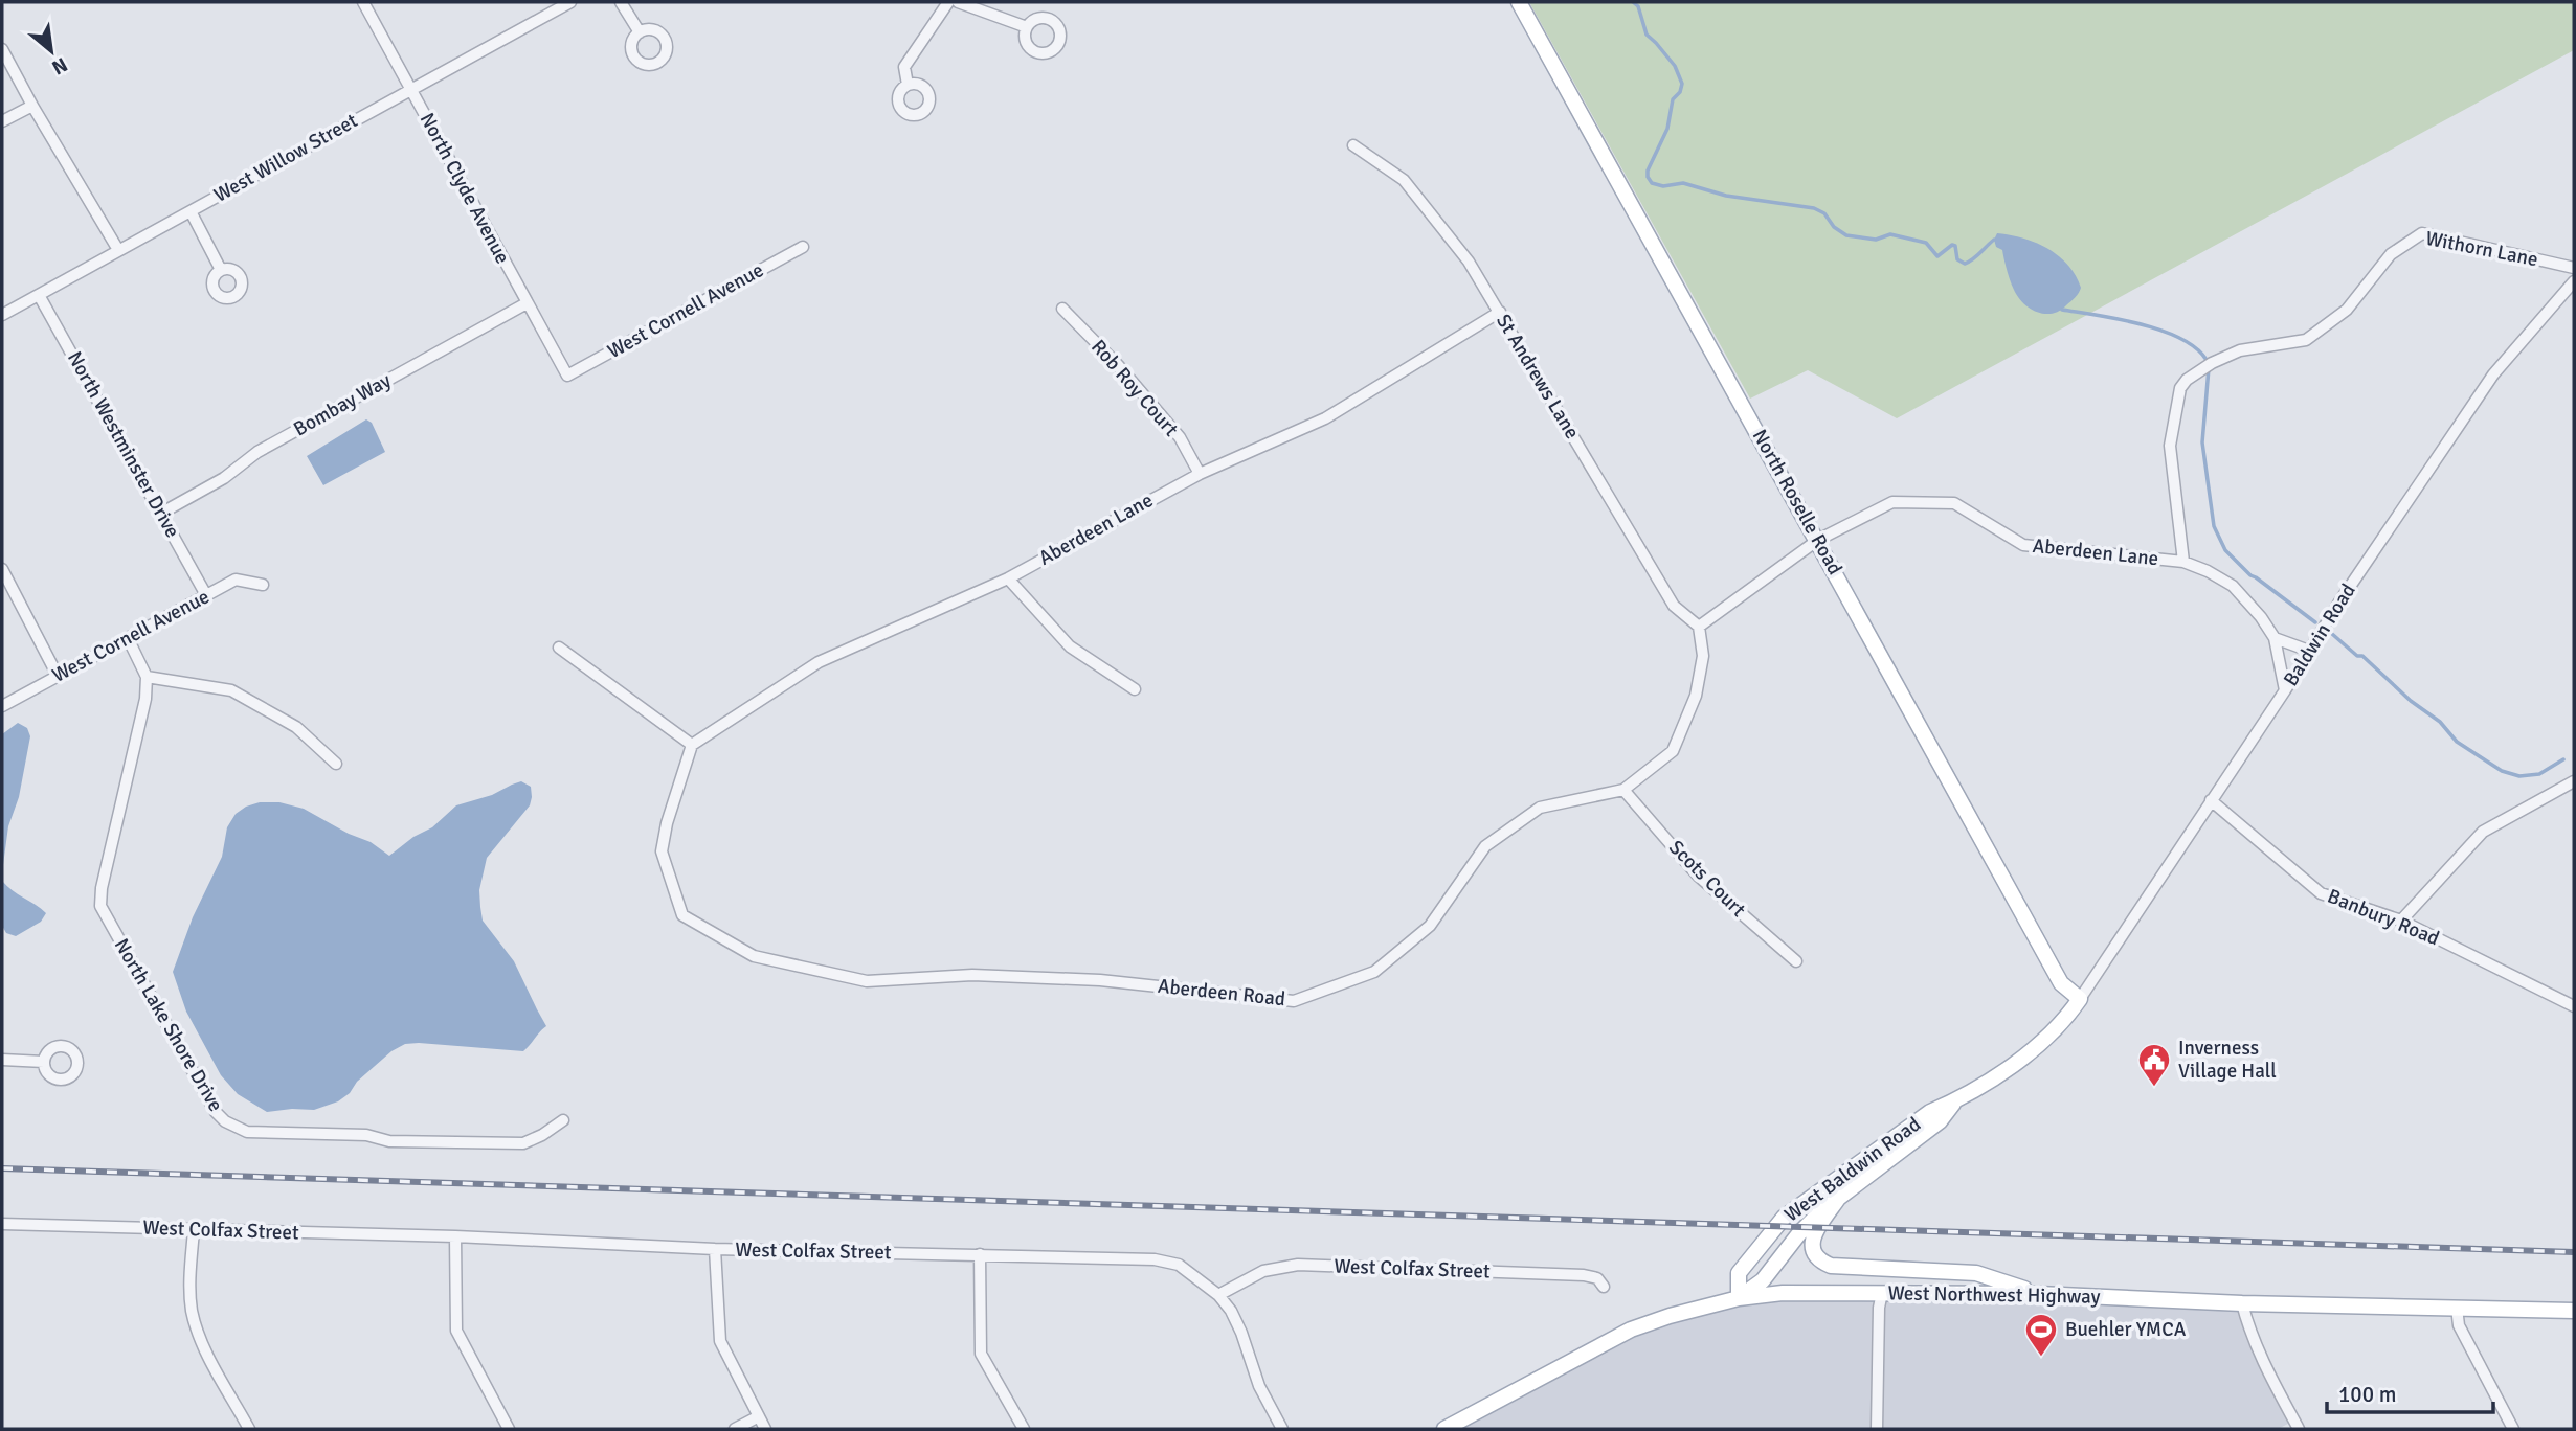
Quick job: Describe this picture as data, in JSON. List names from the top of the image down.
{
  "streets": {
    "main road": ["North Roselle Road", "West Baldwin Road", "West Northwest Highway"],
    "street": [
      "West Willow Street",
      "North Clyde Avenue",
      "Withorn Lane",
      "West Cornell Avenue",
      "St Andrews Lane",
      "Rob Roy Court",
      "Bombay Way",
      "North Westminster Drive",
      "Aberdeen Lane",
      "Baldwin Road",
      "Scots Court",
      "Banbury Road",
      "Aberdeen Road",
      "North Lake Shore Drive",
      "West Colfax Street"
    ]
  },
  "crossings": [
    ["West Willow Street", "North Clyde Avenue"],
    ["West Willow Street", "North Westminster Drive"],
    ["North Clyde Avenue", "West Cornell Avenue"],
    ["North Clyde Avenue", "Bombay Way"],
    ["Withorn Lane", "Aberdeen Lane"],
    ["West Cornell Avenue", "North Westminster Drive"],
    ["West Cornell Avenue", "North Lake Shore Drive"],
    ["St Andrews Lane", "Aberdeen Lane"],
    ["St Andrews Lane", "Aberdeen Road"],
    ["Rob Roy Court", "Aberdeen Lane"],
    ["Bombay Way", "North Westminster Drive"],
    ["North Roselle Road", "Aberdeen Lane"],
    ["North Roselle Road", "Baldwin Road"],
    ["North Roselle Road", "West Baldwin Road"],
    ["Aberdeen Lane", "Baldwin Road"],
    ["Aberdeen Lane", "Aberdeen Road"],
    ["Baldwin Road", "Banbury Road"],
    ["Baldwin Road", "West Baldwin Road"],
    ["Scots Court", "Aberdeen Road"],
    ["West Baldwin Road", "West Northwest Highway"]
  ],
  "places": {
    "public building": ["Inverness Village Hall"],
    "sports": ["Buehler YMCA"]
  },
  "scale_bar": "100 m",
  "north": "bottom right"
}
